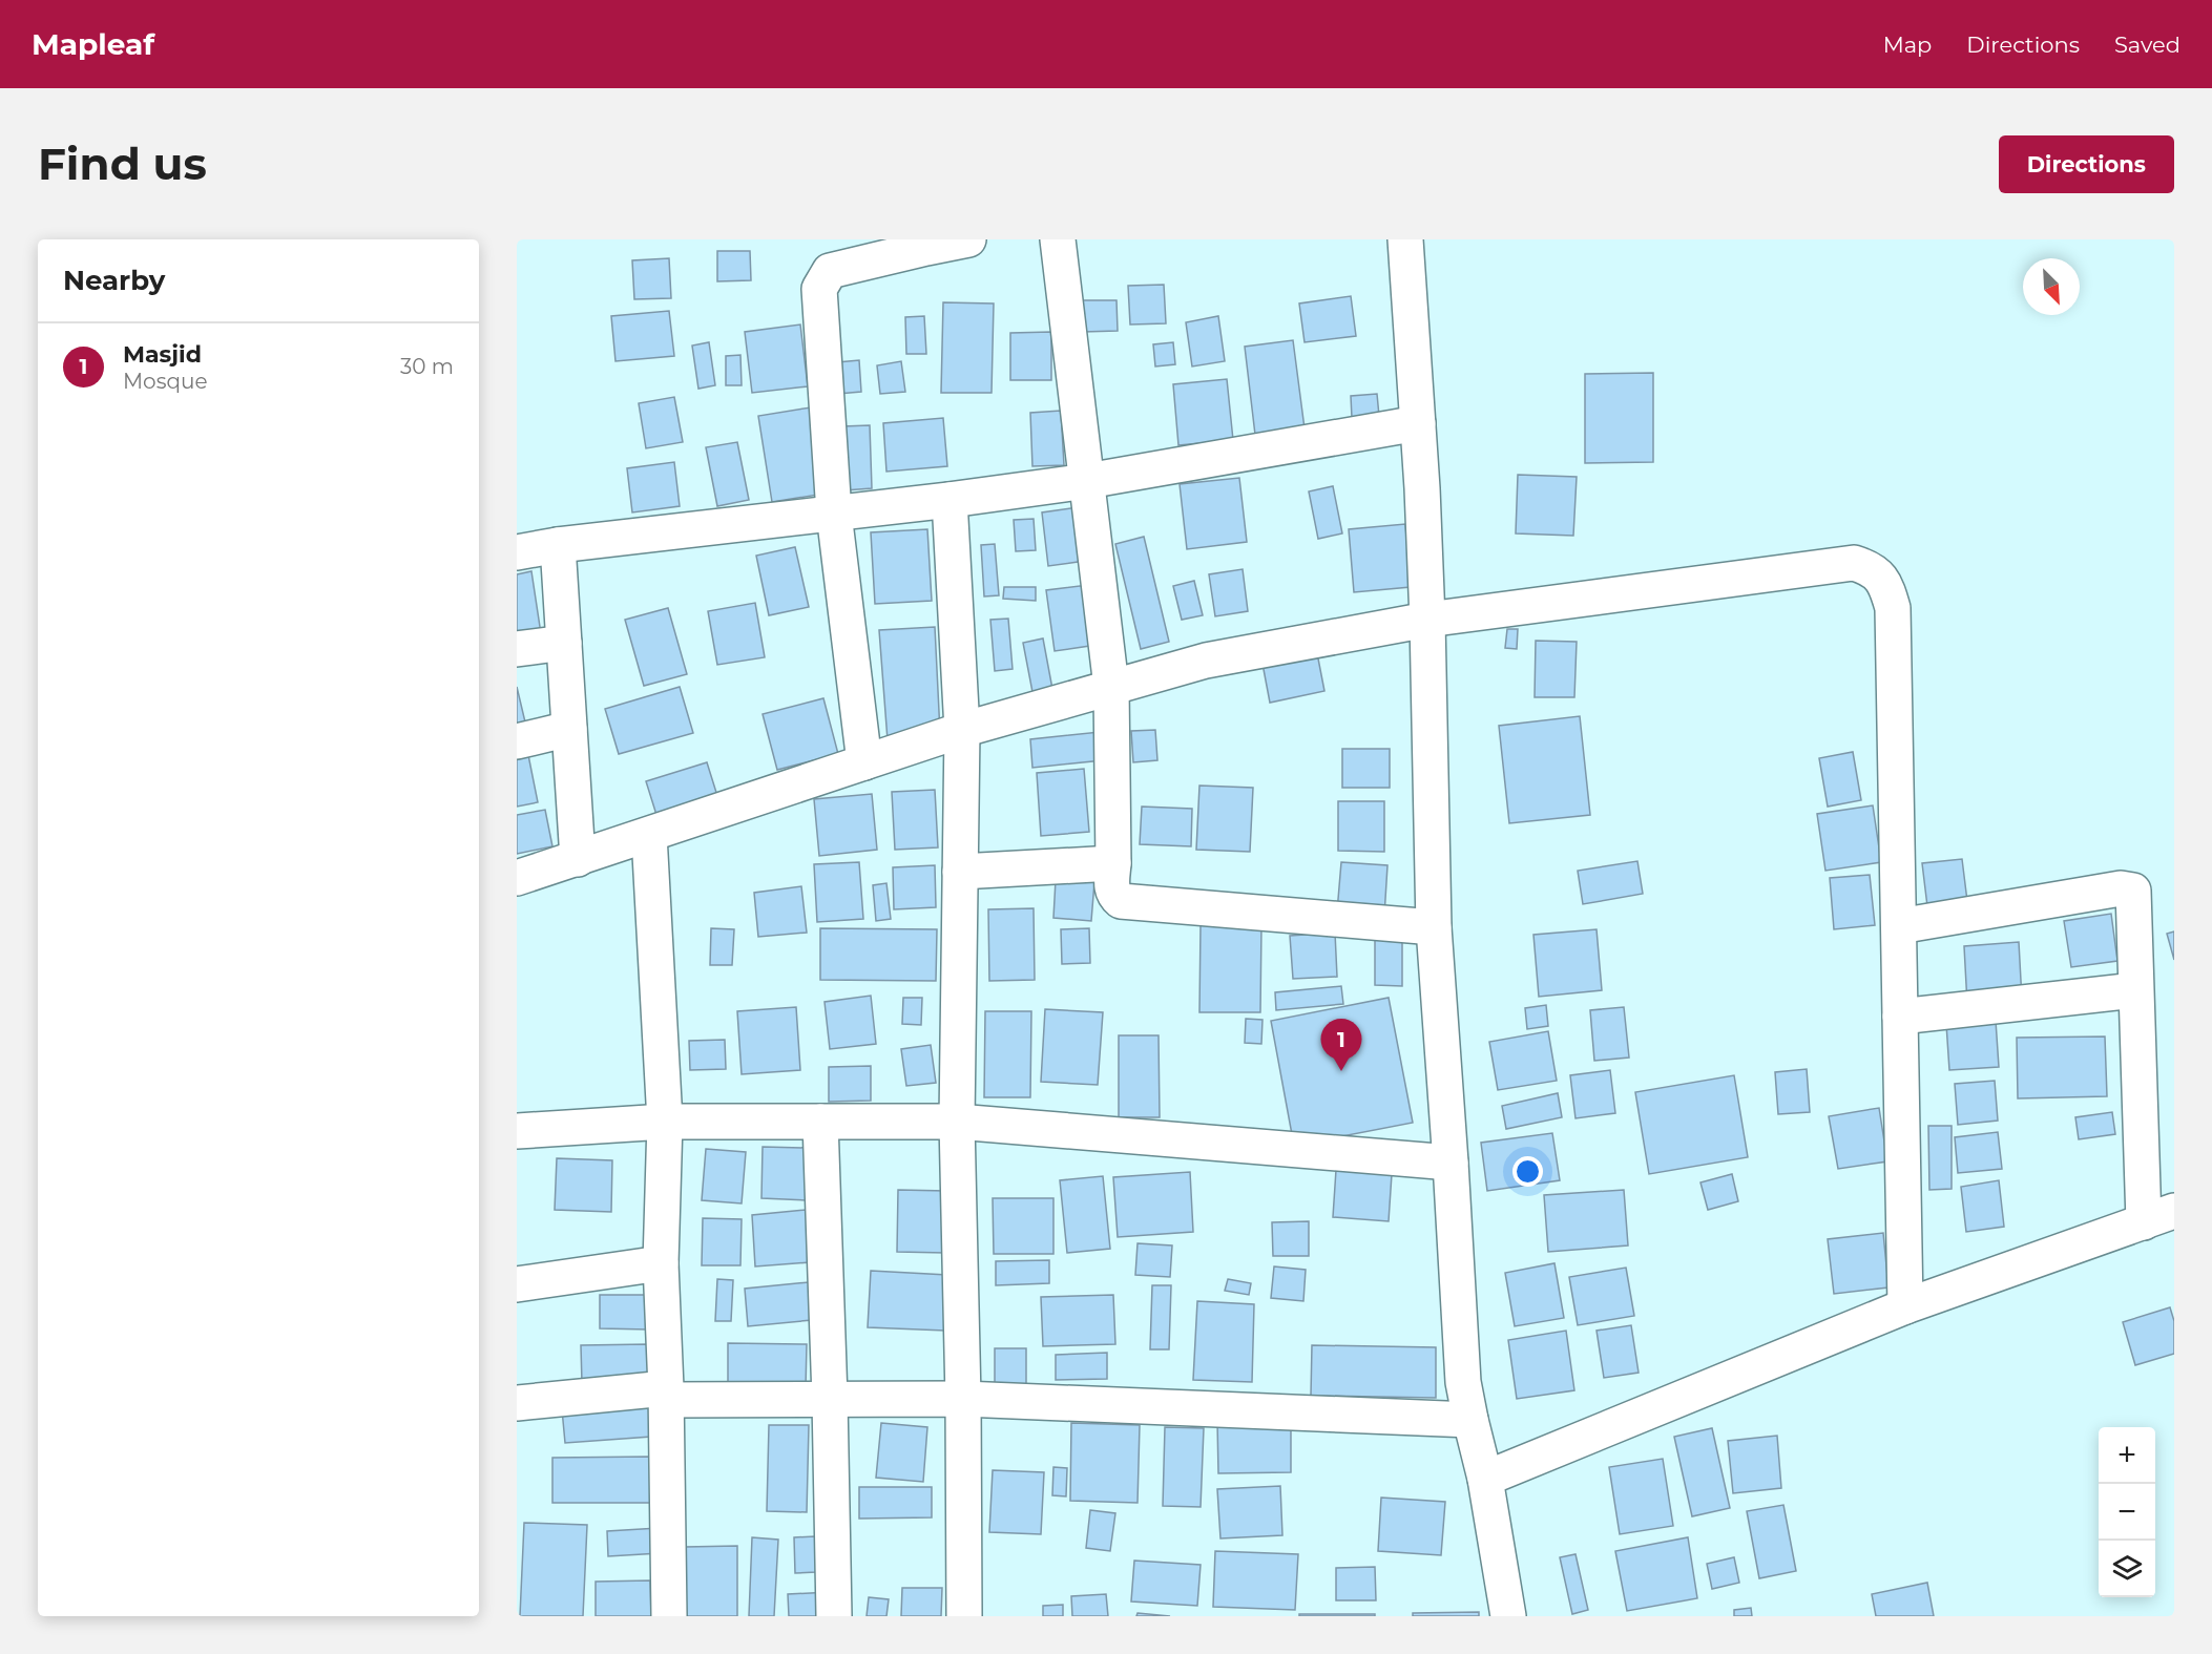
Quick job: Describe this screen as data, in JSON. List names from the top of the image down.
{
  "north": "bottom right",
  "page": {
    "header": "Mapleaf",
    "nav": ["Map", "Directions", "Saved"],
    "buttons": "Directions",
    "title": "Find us",
    "heading": "Nearby",
    "list": [
      {
        "mark": "1",
        "name": "Masjid",
        "note": "Mosque",
        "value": "30 m"
      }
    ],
    "pins": "1",
    "map_buttons": ["+", "−"]
  }
}
